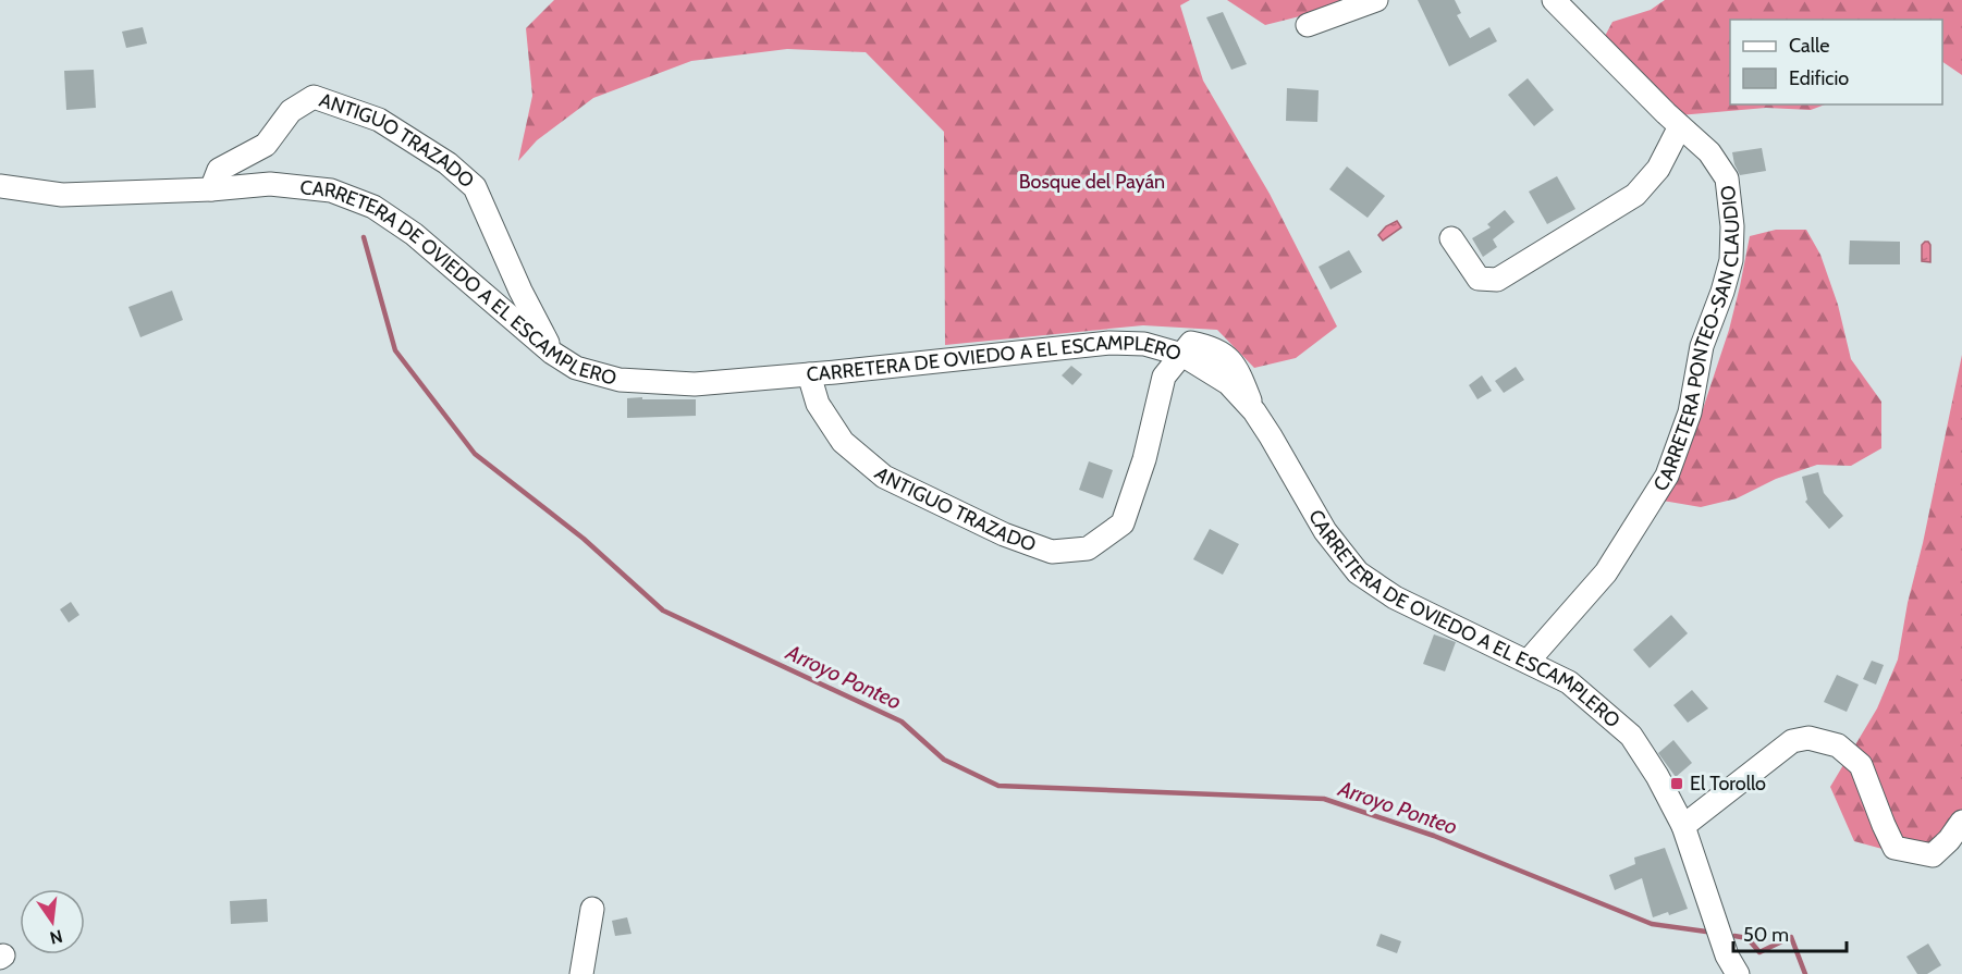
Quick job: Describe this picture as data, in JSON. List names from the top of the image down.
{
  "streets": {
    "street": ["ANTIGUO TRAZADO", "CARRETERA DE OVIEDO A EL ESCAMPLERO", "CARRETERA PONTEO-SAN CLAUDIO"]
  },
  "crossings": [
    ["ANTIGUO TRAZADO", "CARRETERA DE OVIEDO A EL ESCAMPLERO"],
    ["CARRETERA DE OVIEDO A EL ESCAMPLERO", "CARRETERA PONTEO-SAN CLAUDIO"]
  ],
  "water": ["Arroyo Ponteo"],
  "parks": ["Bosque del Payán"],
  "places": {
    "transit": ["El Torollo"]
  },
  "legend": ["Calle", "Edificio"],
  "scale_bar": "50 m",
  "north": "bottom"
}
